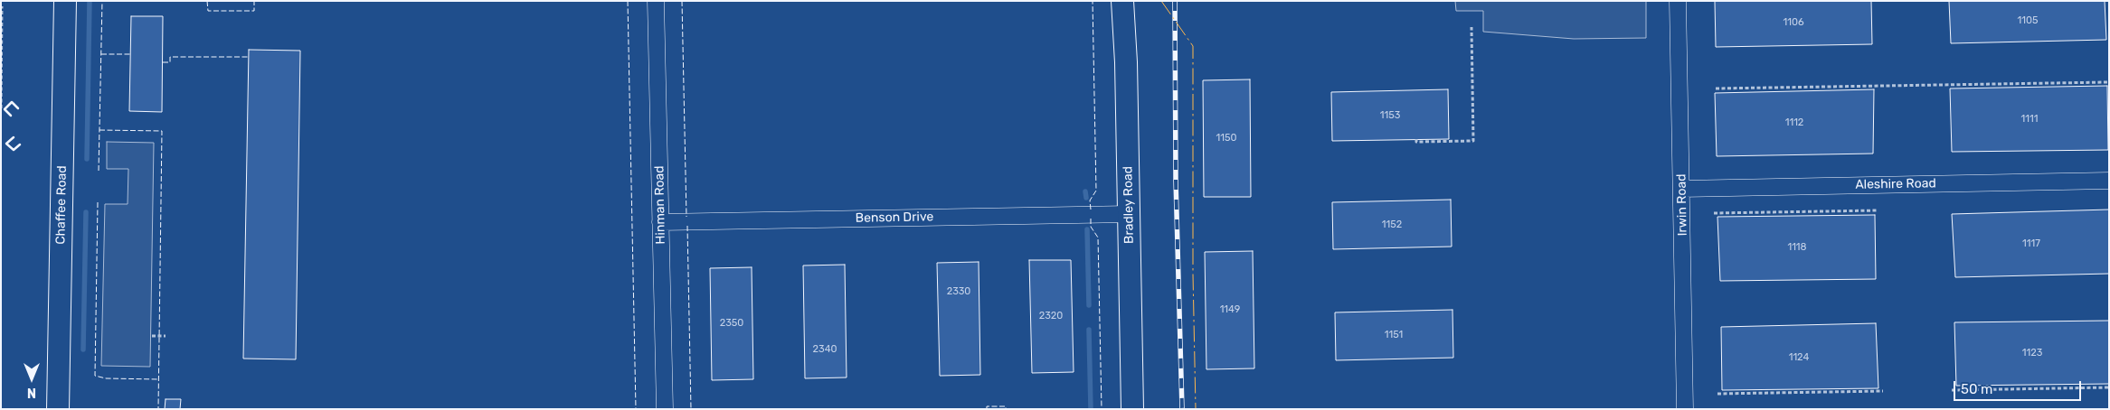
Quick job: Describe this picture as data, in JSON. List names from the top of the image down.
{
  "streets": {
    "street": [
      "Aleshire Road",
      "Chaffee Road",
      "Hinman Road",
      "Bradley Road",
      "Irwin Road",
      "Benson Drive"
    ]
  },
  "crossings": [
    ["Aleshire Road", "Irwin Road"],
    ["Hinman Road", "Benson Drive"],
    ["Bradley Road", "Benson Drive"]
  ],
  "house_numbers": [
    "1105",
    "1106",
    "1153",
    "1111",
    "1112",
    "1150",
    "1152",
    "1117",
    "1118",
    "2330",
    "1149",
    "2320",
    "2350",
    "1151",
    "2340",
    "1123",
    "1124"
  ],
  "scale_bar": "50 m",
  "north": "bottom"
}
